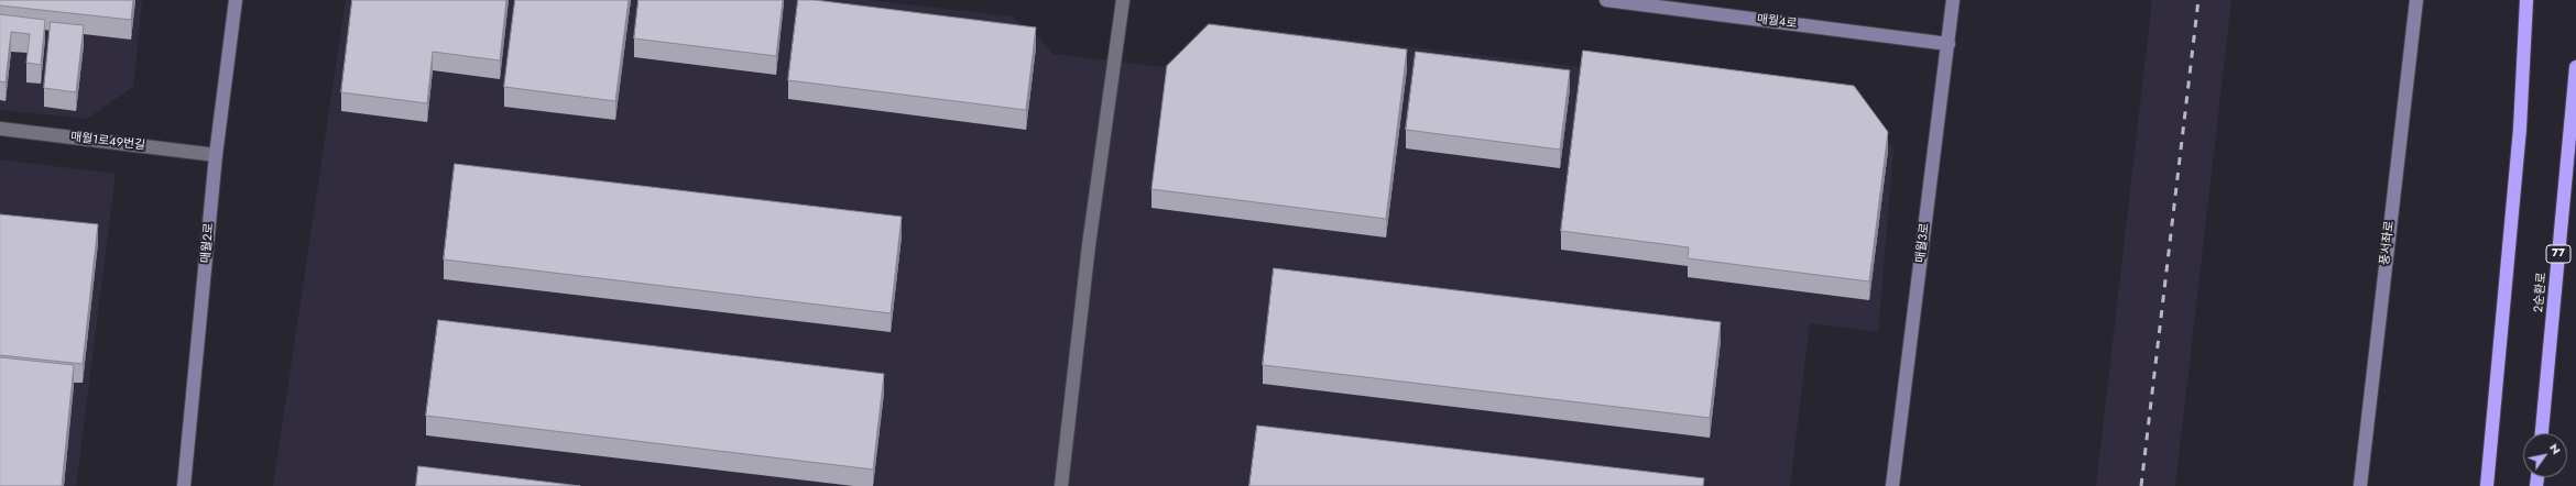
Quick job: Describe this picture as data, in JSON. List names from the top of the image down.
{
  "streets": {
    "highway": ["77", "2순환로"],
    "street": [
      "매월4로",
      "매월1로49번길",
      "매월2로",
      "매월3로",
      "풍서좌로"
    ]
  },
  "crossings": [
    ["매월4로", "매월3로"],
    ["매월1로49번길", "매월2로"]
  ],
  "north": "top right"
}
